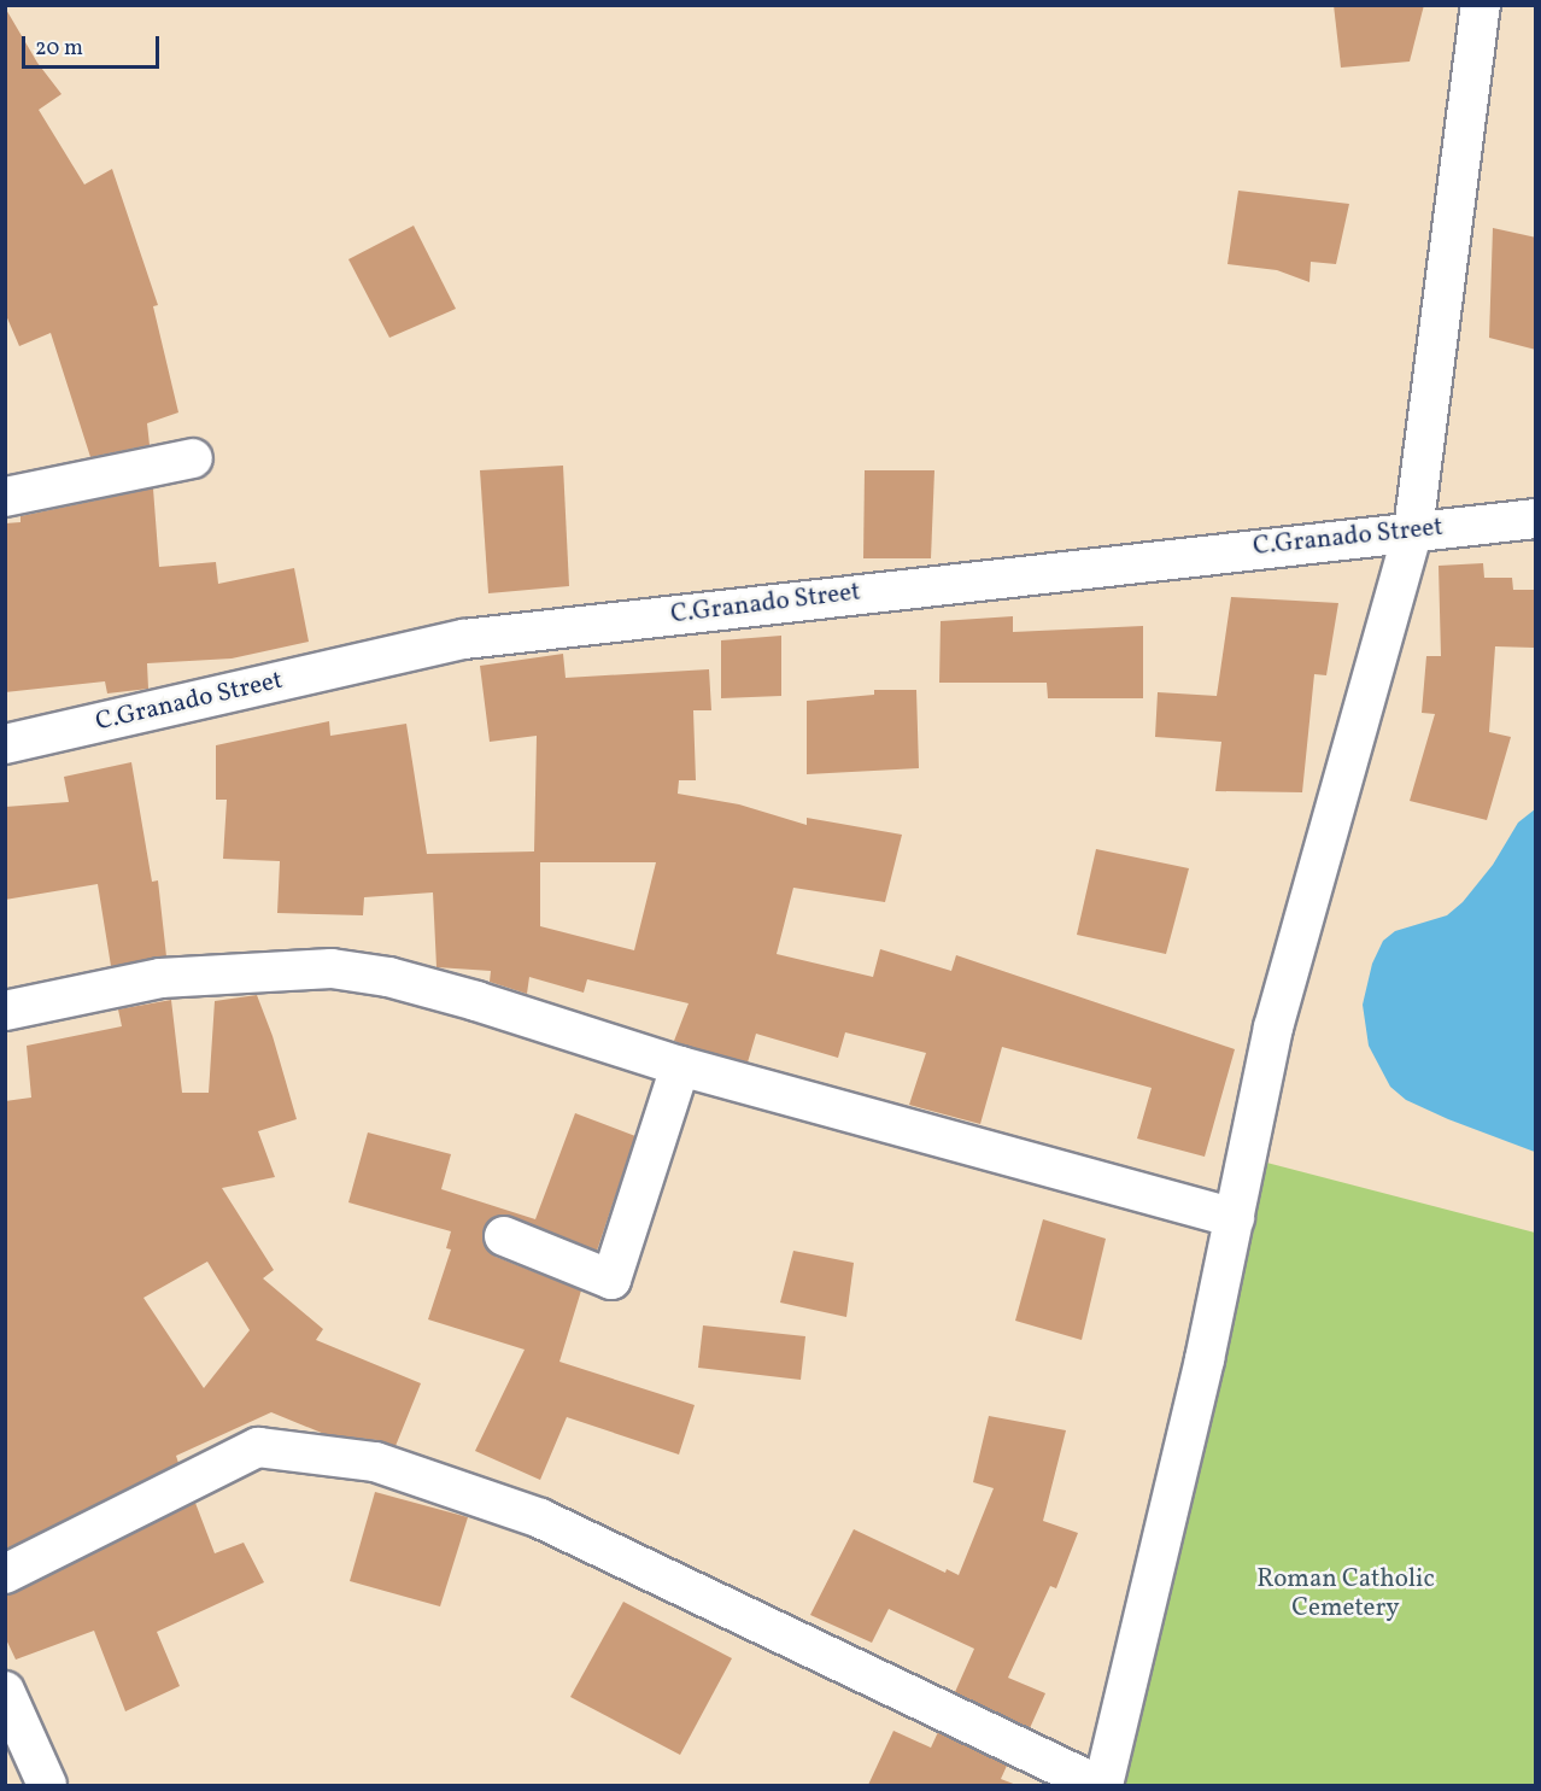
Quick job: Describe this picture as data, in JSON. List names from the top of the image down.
{
  "streets": {
    "street": ["C.Granado Street"]
  },
  "parks": ["Roman Catholic Cemetery"],
  "scale_bar": "20 m"
}
